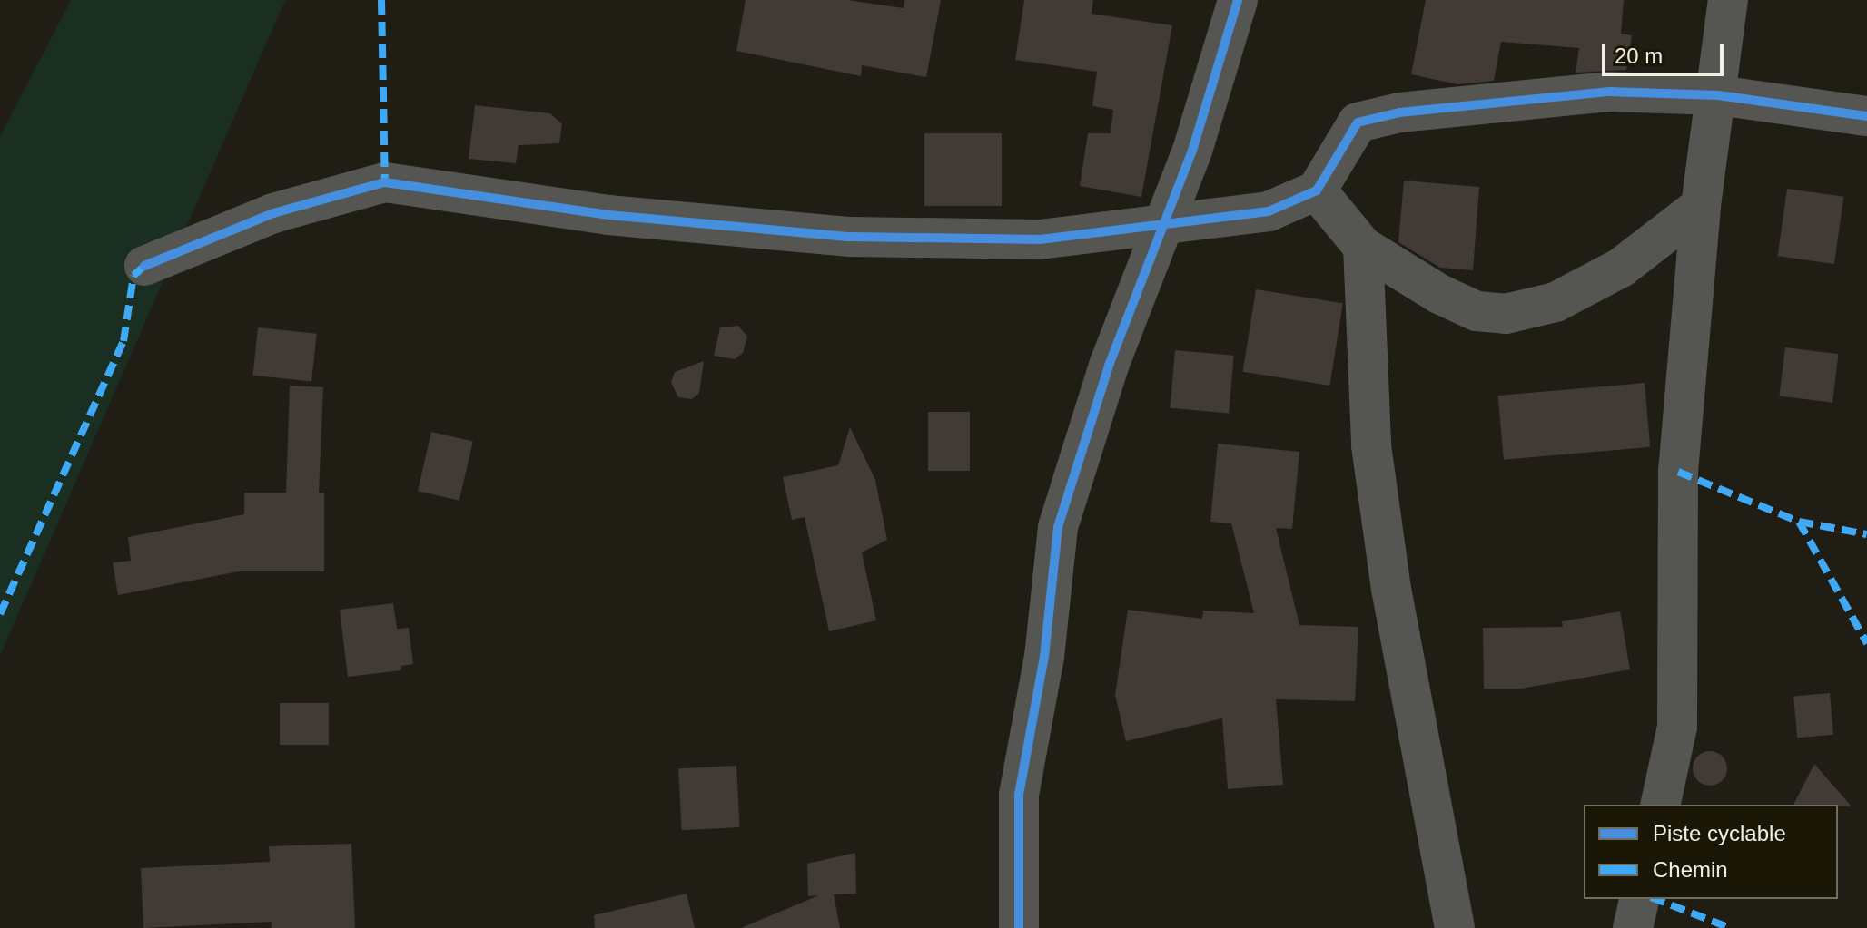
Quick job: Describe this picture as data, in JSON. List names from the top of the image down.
{
  "legend": ["Piste cyclable", "Chemin"],
  "scale_bar": "20 m"
}
